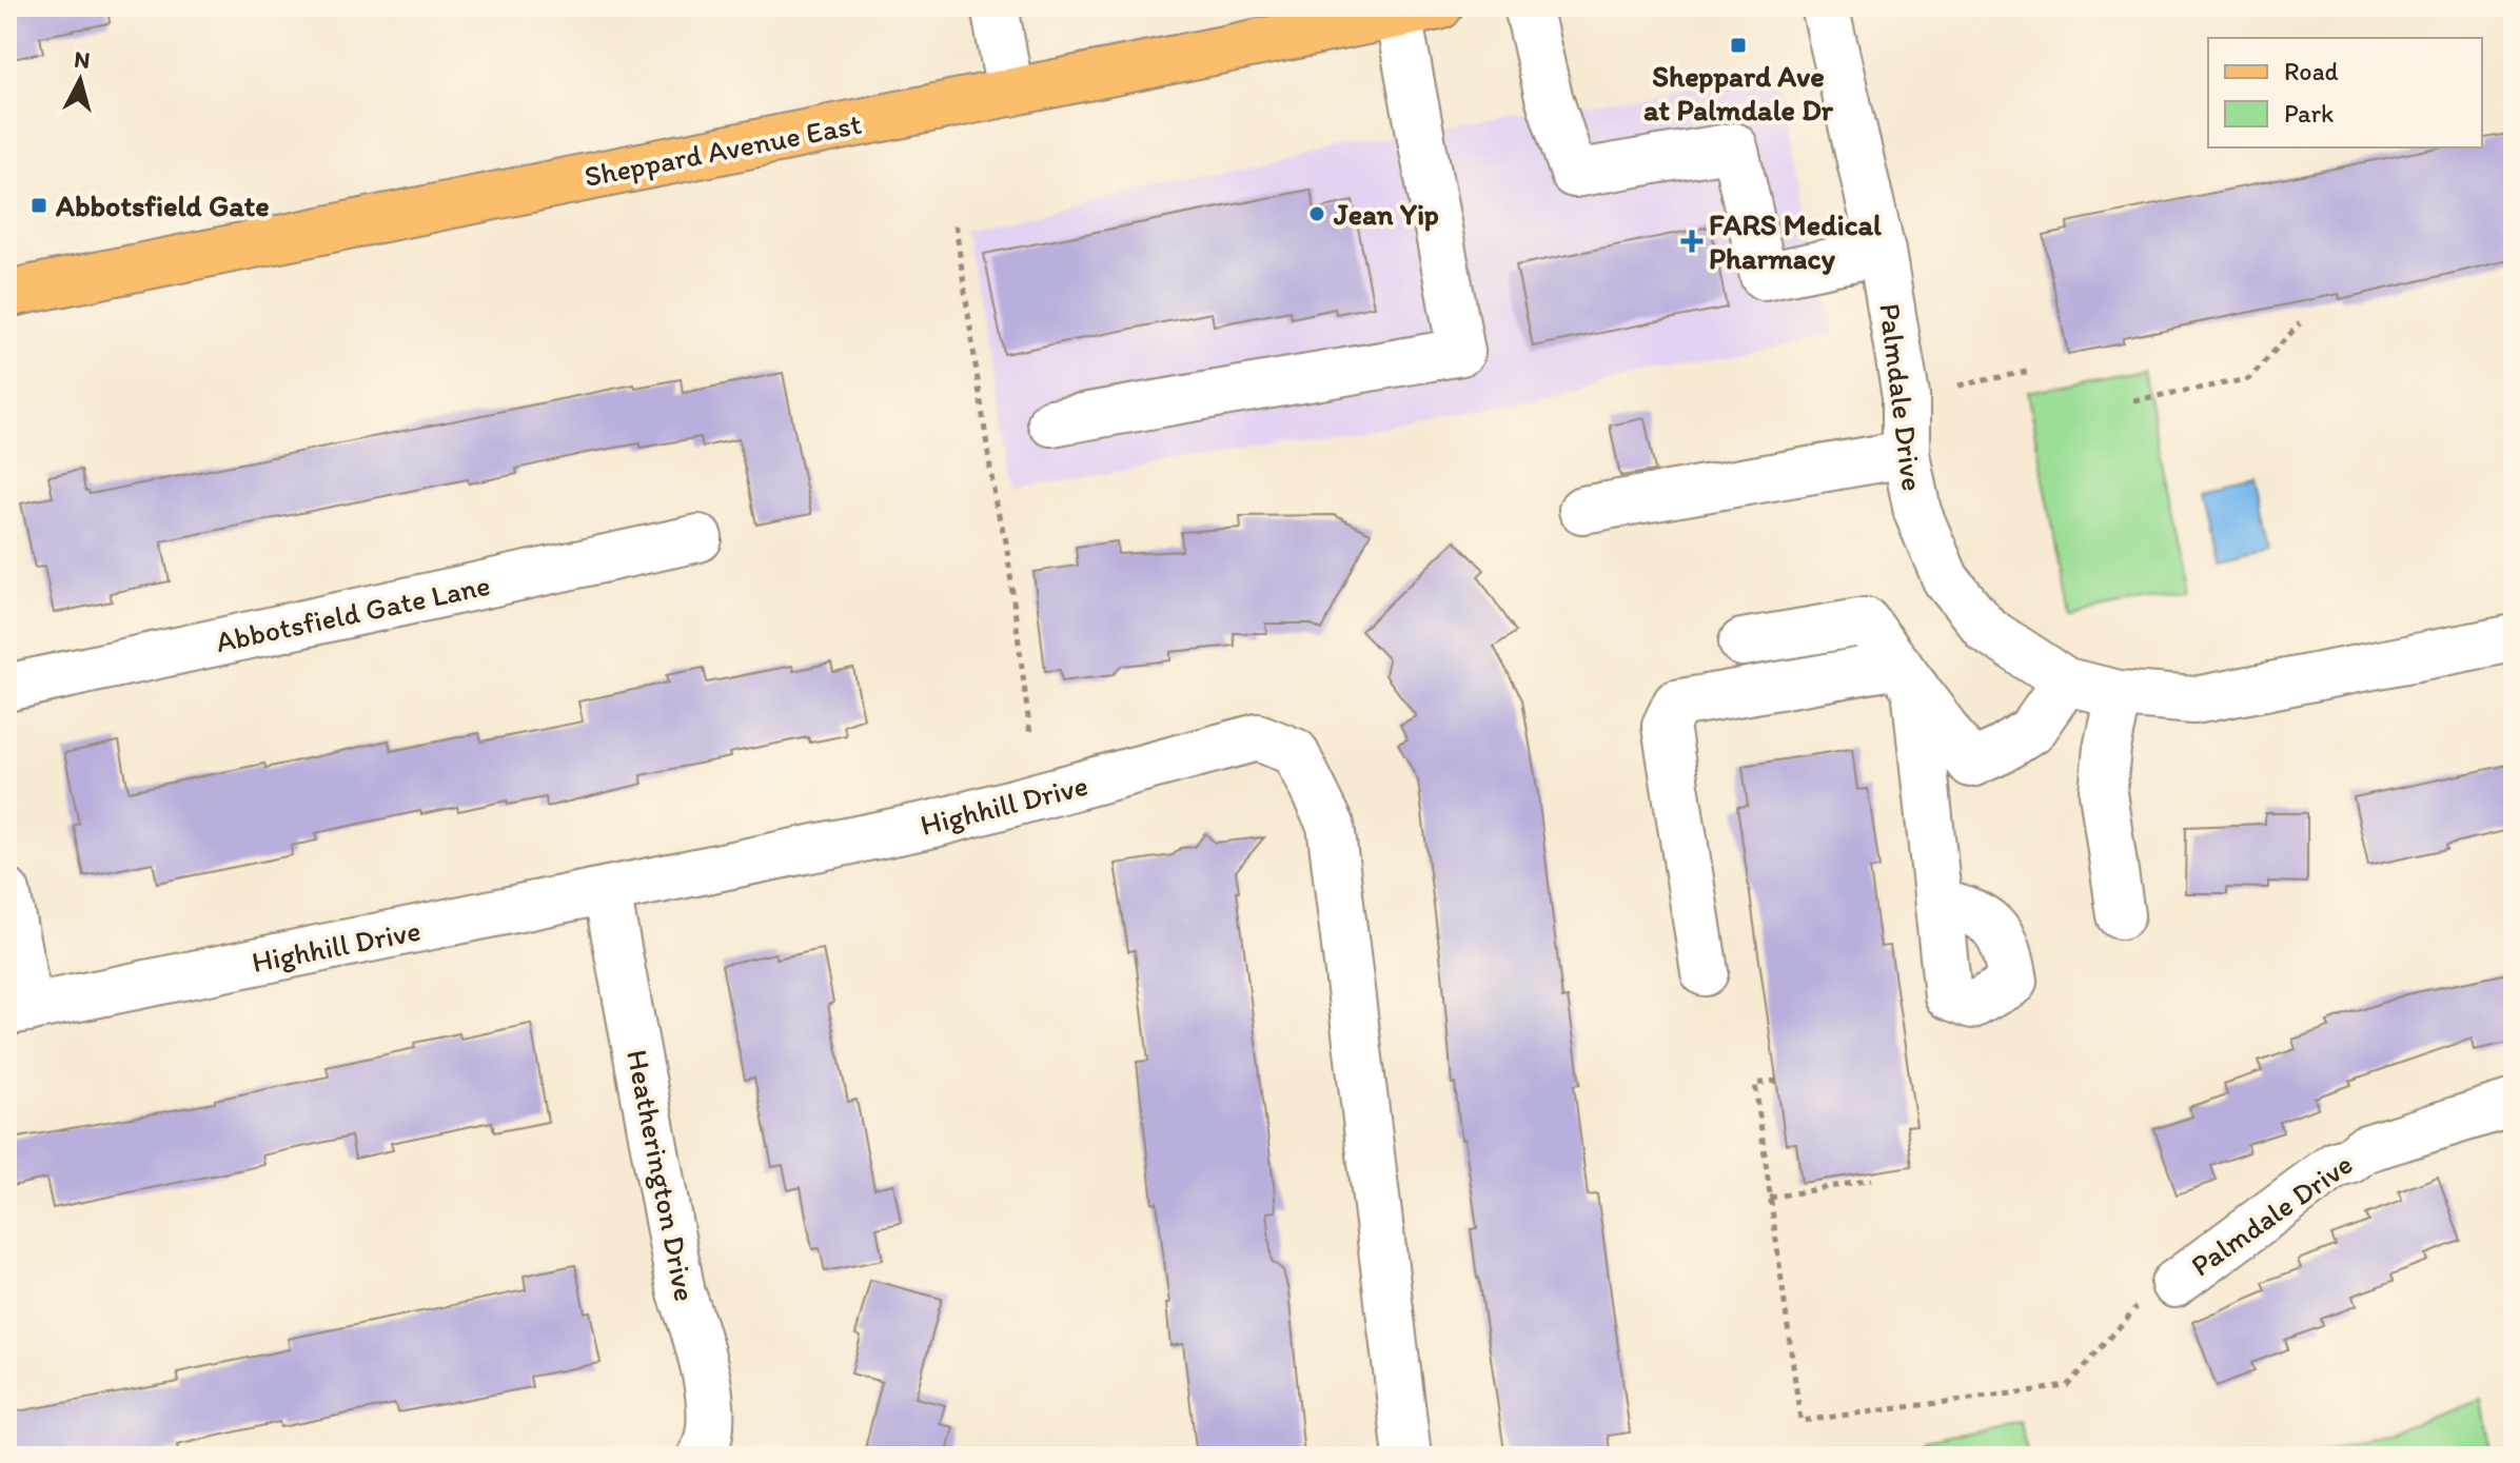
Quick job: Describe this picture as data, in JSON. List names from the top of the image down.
{
  "streets": {
    "main road": ["Sheppard Avenue East"],
    "street": [
      "Palmdale Drive",
      "Abbotsfield Gate Lane",
      "Highhill Drive",
      "Heatherington Drive"
    ]
  },
  "crossings": [
    ["Highhill Drive", "Heatherington Drive"]
  ],
  "places": {
    "transit": ["Sheppard Ave at Palmdale Dr", "Abbotsfield Gate"],
    "other": ["Jean Yip"],
    "health": ["FARS Medical Pharmacy"]
  },
  "legend": ["Road", "Park"],
  "north": "top"
}
